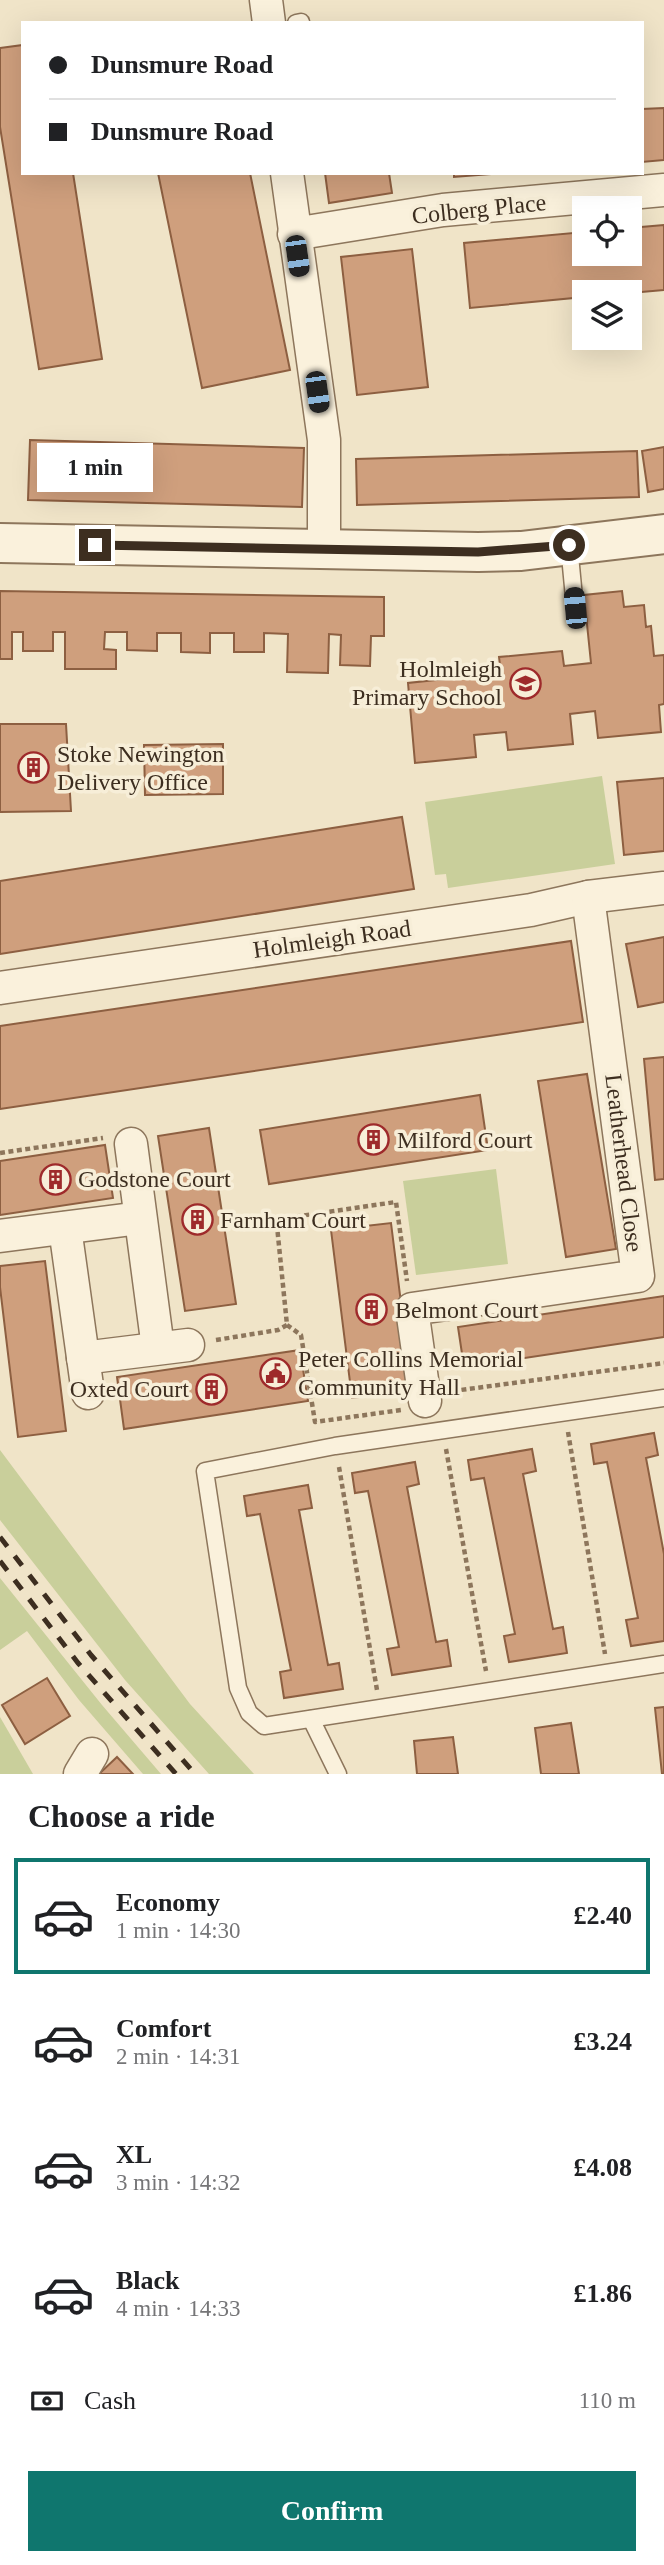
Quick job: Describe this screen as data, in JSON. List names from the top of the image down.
{
  "streets": {
    "street": ["Colberg Place", "Holmleigh Road", "Leatherhead Close"]
  },
  "crossings": [
    ["Holmleigh Road", "Leatherhead Close"]
  ],
  "places": {
    "school or university": ["Holmleigh Primary School"],
    "building": [
      "Stoke Newington Delivery Office",
      "Milford Court",
      "Godstone Court",
      "Farnham Court",
      "Belmont Court",
      "Oxted Court"
    ],
    "public building": ["Peter Collins Memorial Community Hall"]
  },
  "page": {
    "banner": ["Dunsmure Road", "Dunsmure Road"],
    "bubble": "1 min",
    "heading": "Choose a ride",
    "list": [
      {
        "name": "Economy",
        "note": "1 min · 14:30",
        "value": "£2.40"
      },
      {
        "name": "Comfort",
        "note": "2 min · 14:31",
        "value": "£3.24"
      },
      {
        "name": "XL",
        "note": "3 min · 14:32",
        "value": "£4.08"
      },
      {
        "name": "Black",
        "note": "4 min · 14:33",
        "value": "£1.86"
      }
    ],
    "pay": ["Cash", "110 m"],
    "buttons": "Confirm"
  }
}
